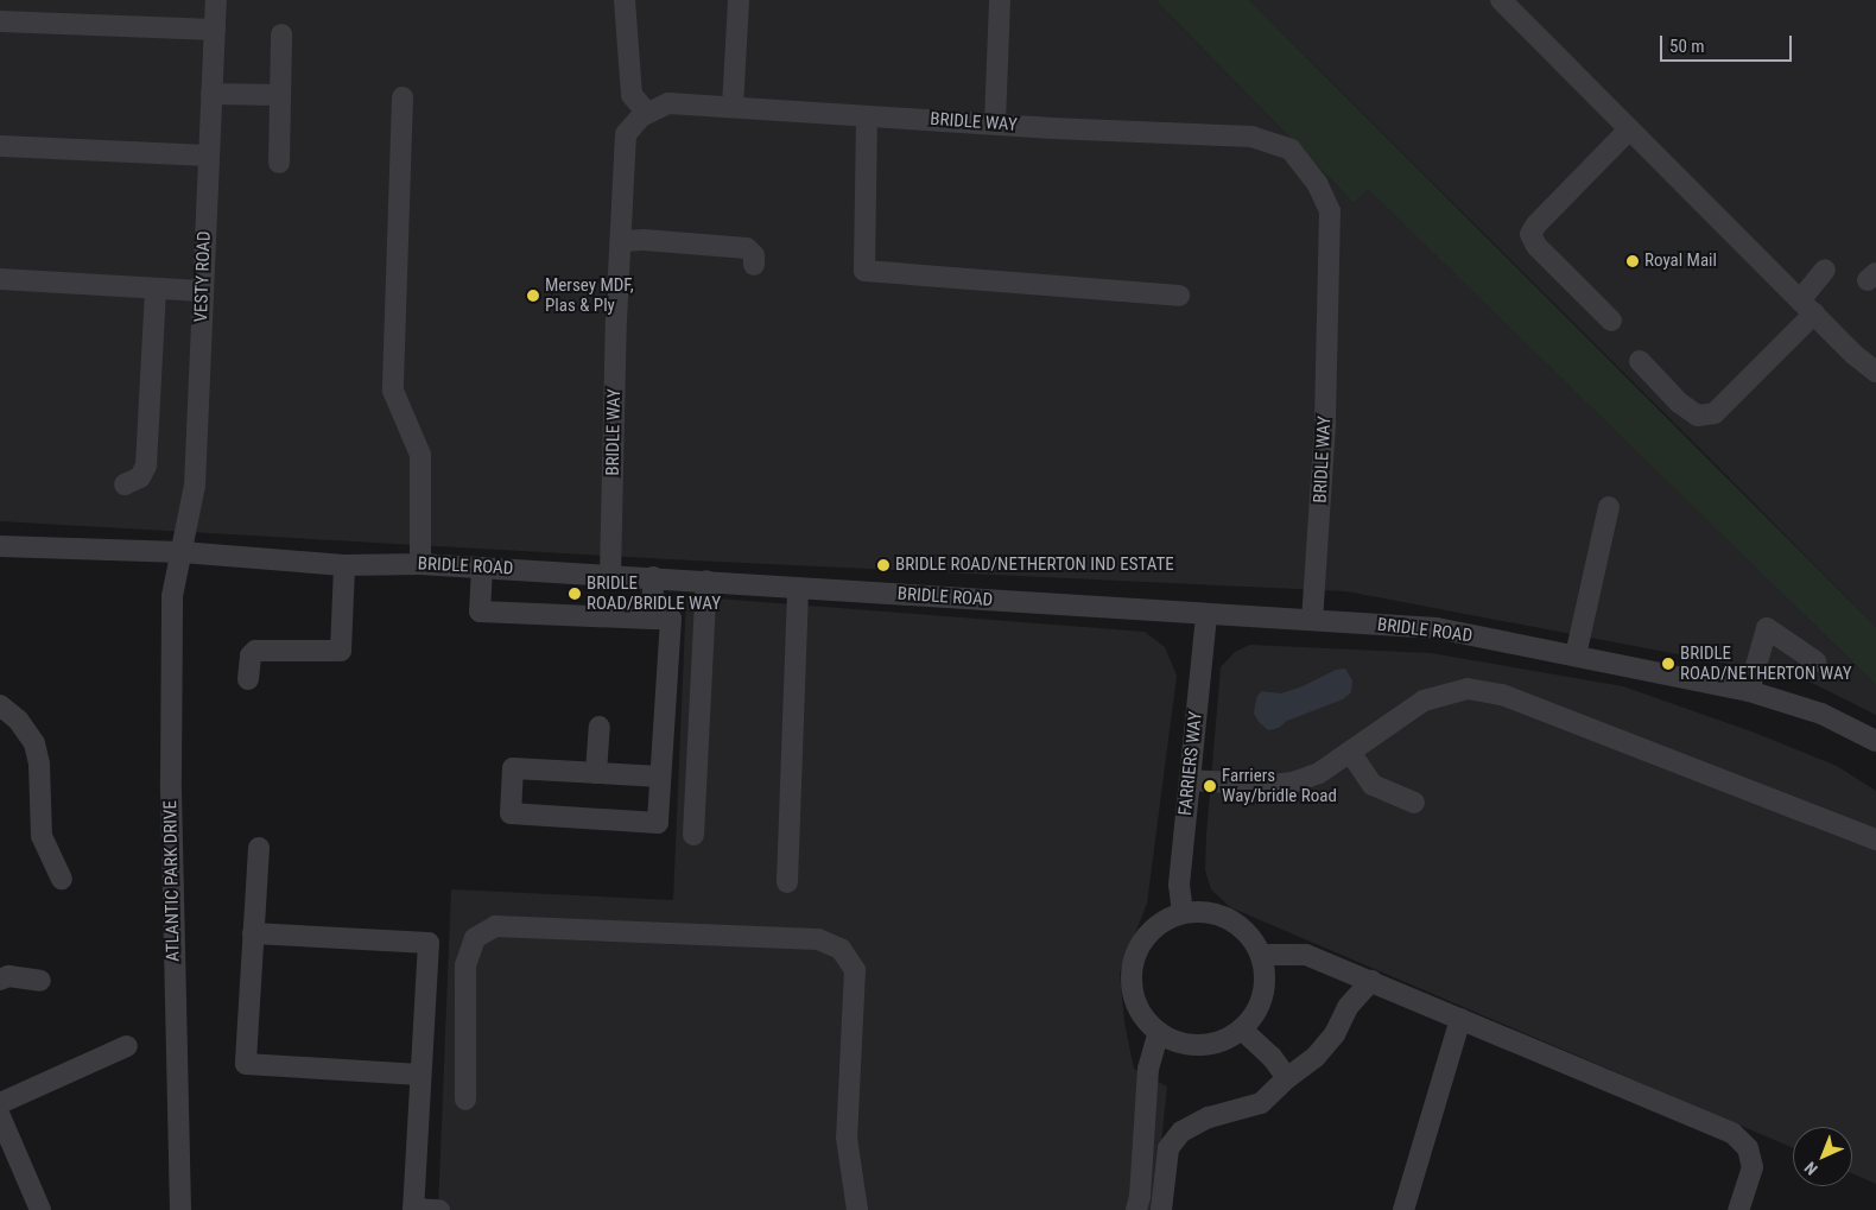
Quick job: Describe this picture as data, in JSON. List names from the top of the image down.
{
  "streets": {
    "street": [
      "BRIDLE WAY",
      "VESTY ROAD",
      "BRIDLE ROAD",
      "FARRIERS WAY",
      "ATLANTIC PARK DRIVE"
    ]
  },
  "crossings": [
    ["BRIDLE WAY", "BRIDLE ROAD"],
    ["VESTY ROAD", "BRIDLE ROAD"],
    ["VESTY ROAD", "ATLANTIC PARK DRIVE"],
    ["BRIDLE ROAD", "FARRIERS WAY"],
    ["BRIDLE ROAD", "ATLANTIC PARK DRIVE"]
  ],
  "places": [
    "Royal Mail",
    "Mersey MDF, Plas & Ply",
    "BRIDLE ROAD/NETHERTON IND ESTATE",
    "BRIDLE ROAD/BRIDLE WAY",
    "BRIDLE ROAD/NETHERTON WAY",
    "Farriers Way/bridle Road"
  ],
  "scale_bar": "50 m",
  "north": "bottom left"
}
